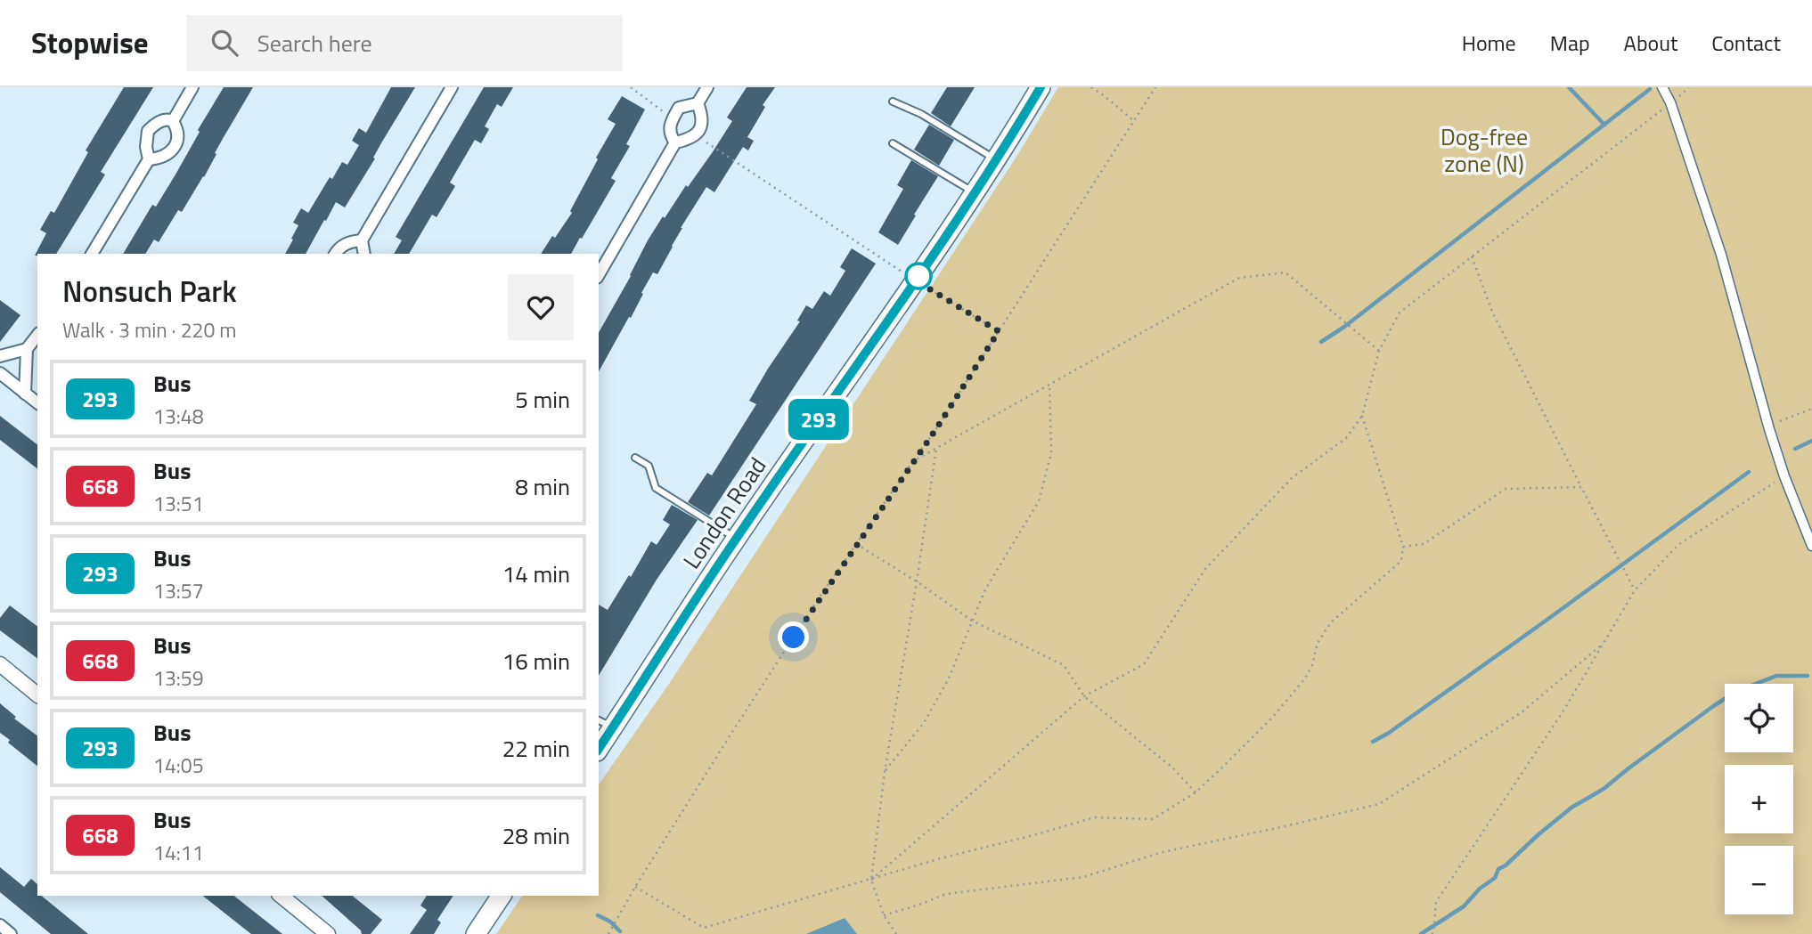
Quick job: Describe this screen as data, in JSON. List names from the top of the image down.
{
  "streets": {
    "highway": ["London Road"]
  },
  "parks": ["Dog-free zone (N)"],
  "lines": ["bus line 293"],
  "page": {
    "header": "Stopwise",
    "search": "Search here",
    "nav": [
      "Home",
      "Map",
      "About",
      "Contact"
    ],
    "on_map": "293",
    "heading": ["Nonsuch Park", "Walk · 3 min · 220 m"],
    "list": [
      {
        "mark": "293",
        "name": "Bus",
        "note": "13:48",
        "value": "5 min"
      },
      {
        "mark": "668",
        "name": "Bus",
        "note": "13:51",
        "value": "8 min"
      },
      {
        "mark": "293",
        "name": "Bus",
        "note": "13:57",
        "value": "14 min"
      },
      {
        "mark": "668",
        "name": "Bus",
        "note": "13:59",
        "value": "16 min"
      },
      {
        "mark": "293",
        "name": "Bus",
        "note": "14:05",
        "value": "22 min"
      },
      {
        "mark": "668",
        "name": "Bus",
        "note": "14:11",
        "value": "28 min"
      }
    ],
    "map_buttons": ["+", "−"]
  }
}
